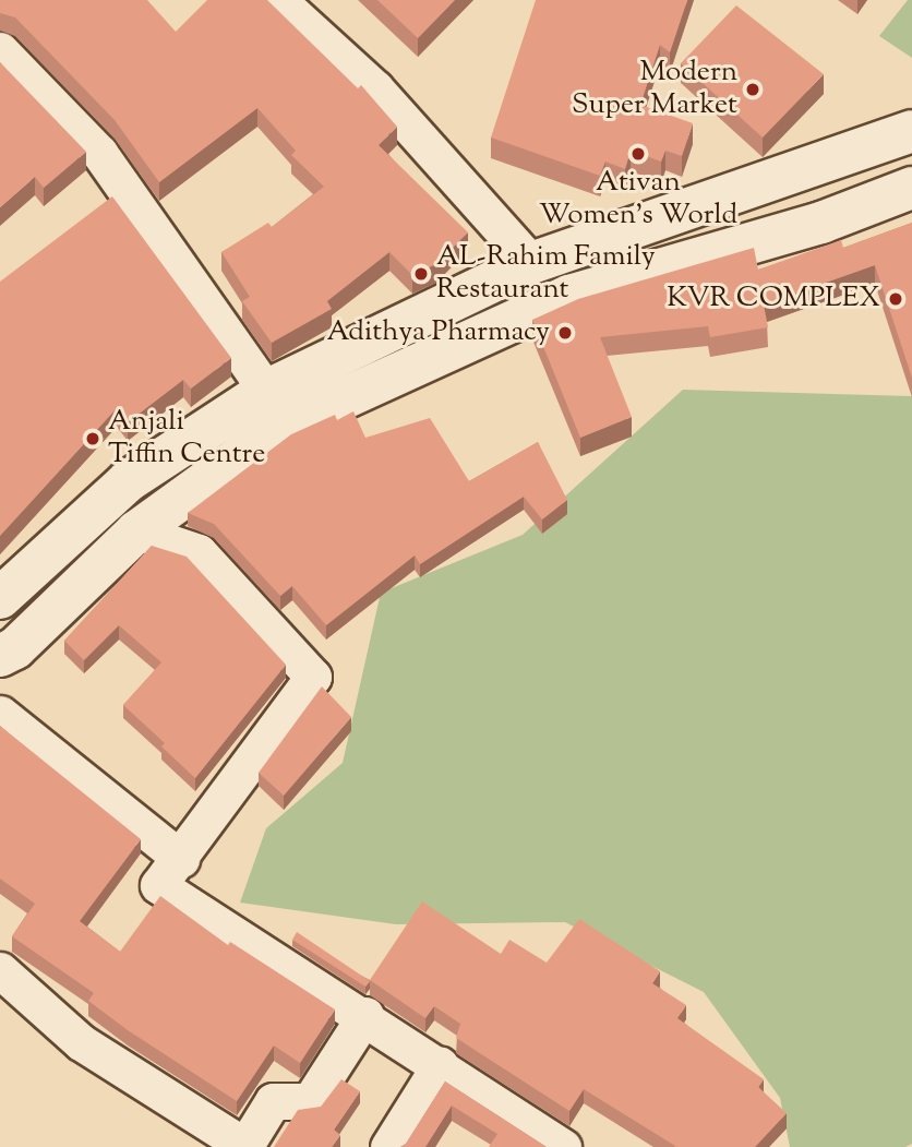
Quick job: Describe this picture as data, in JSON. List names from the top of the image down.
{
  "places": [
    "Modern Super Market",
    "Ativan Women's World",
    "AL-Rahim Family Restaurant",
    "KVR COMPLEX",
    "Adithya Pharmacy",
    "Anjali Tiffin Centre"
  ]
}
